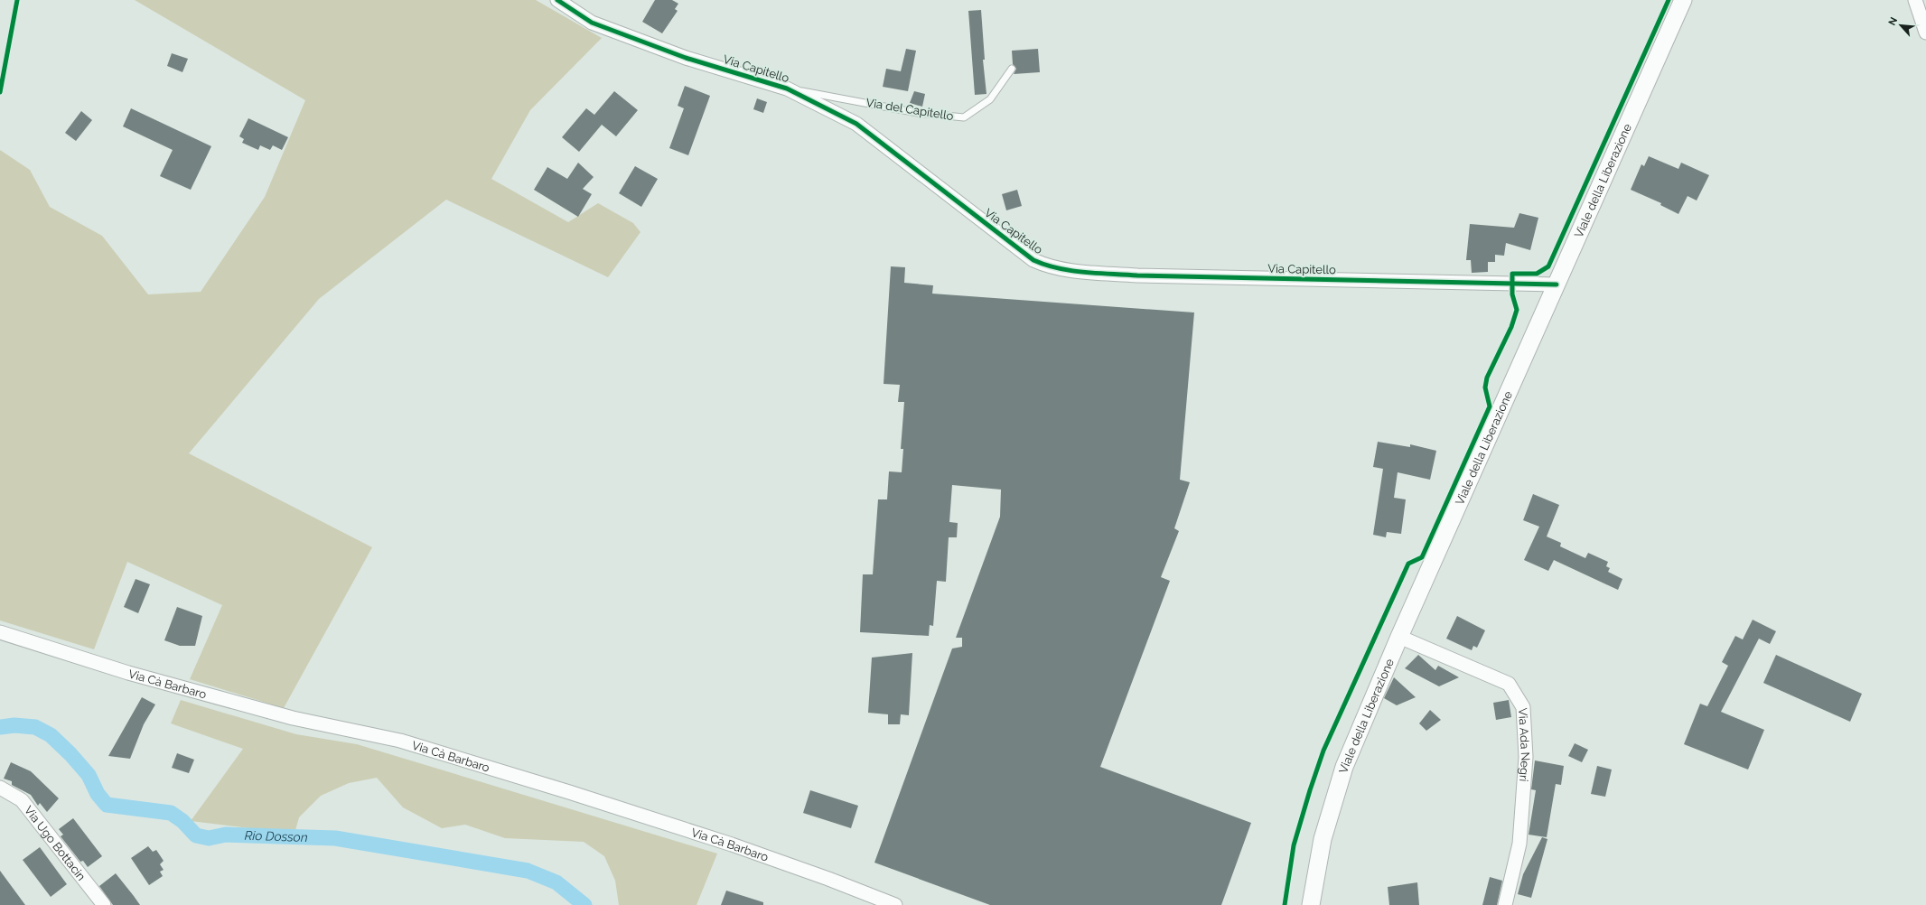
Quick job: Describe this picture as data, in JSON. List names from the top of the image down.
{
  "streets": {
    "street": [
      "Via Capitello",
      "Viale della Liberazione",
      "Via Cà Barbaro",
      "Via Ada Negri",
      "Via Ugo Bottacin"
    ],
    "lane": ["Via del Capitello"]
  },
  "crossings": [
    ["Via Capitello", "Via del Capitello"],
    ["Via Capitello", "Viale della Liberazione"],
    ["Viale della Liberazione", "Via Ada Negri"]
  ],
  "water": ["Rio Dosson"],
  "north": "top left"
}
